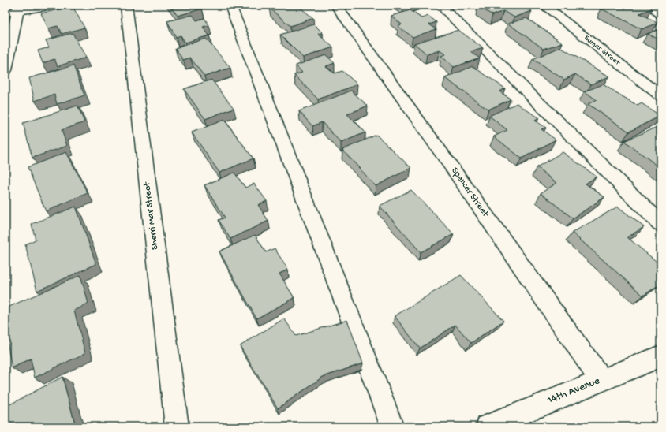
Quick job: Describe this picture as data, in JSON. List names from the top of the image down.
{
  "streets": {
    "street": [
      "Sumac Street",
      "Spencer Street",
      "Sherri Mar Street",
      "14th Avenue"
    ]
  },
  "crossings": [
    ["Spencer Street", "14th Avenue"]
  ]
}
